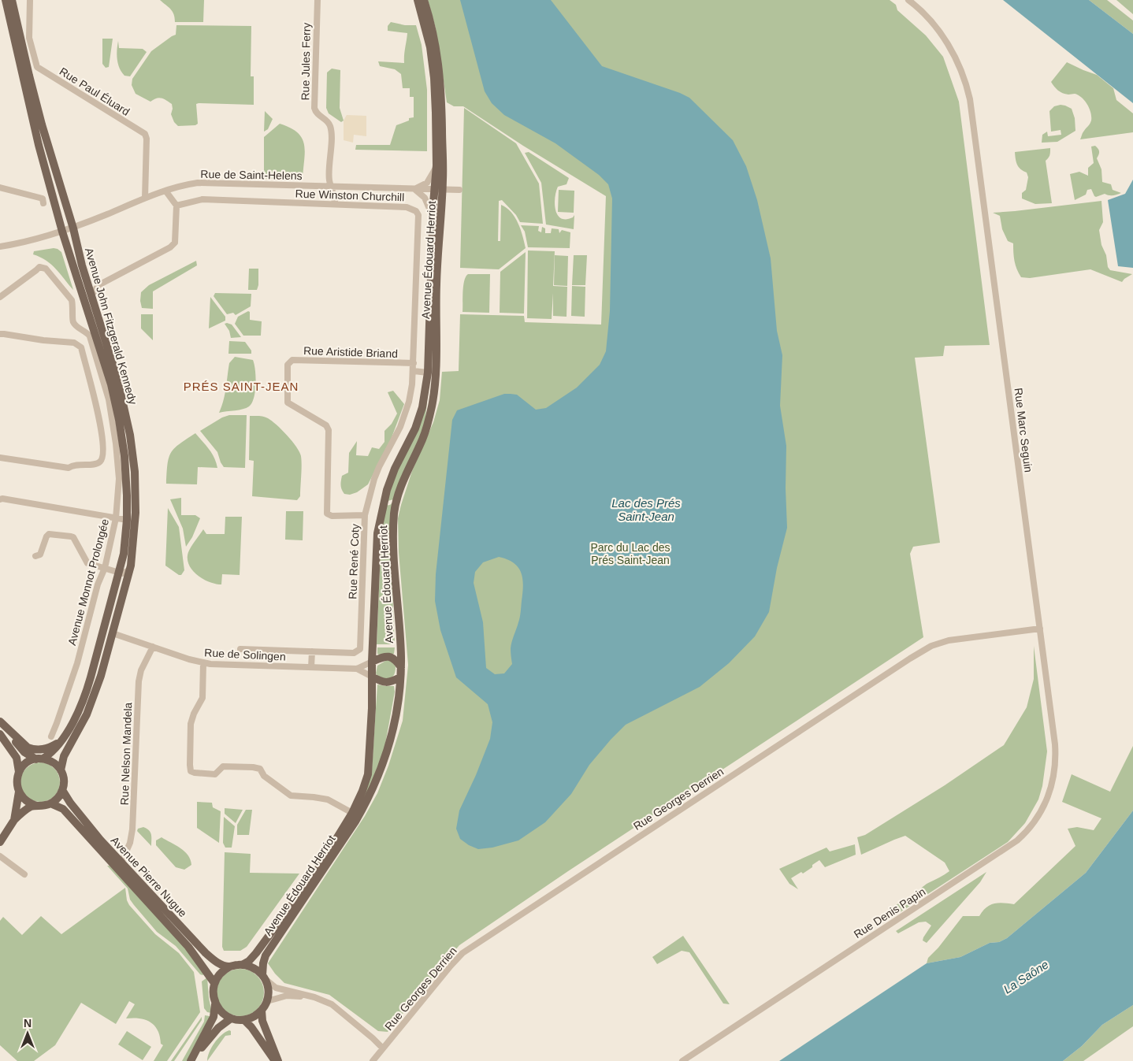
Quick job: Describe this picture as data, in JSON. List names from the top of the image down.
{
  "streets": {
    "main road": ["Avenue Édouard Herriot", "Avenue John Fitzgerald Kennedy", "Avenue Pierre Nugue"],
    "street": [
      "Rue Jules Ferry",
      "Rue Paul Éluard",
      "Rue de Saint-Helens",
      "Rue Winston Churchill",
      "Rue Aristide Briand",
      "Rue Marc Seguin",
      "Rue René Coty",
      "Avenue Monnot Prolongée",
      "Rue de Solingen",
      "Rue Nelson Mandela",
      "Rue Georges Derrien",
      "Rue Denis Papin"
    ]
  },
  "crossings": [
    ["Rue Jules Ferry", "Rue de Saint-Helens"],
    ["Rue Jules Ferry", "Rue Winston Churchill"],
    ["Rue Paul Éluard", "Rue de Saint-Helens"],
    ["Rue de Saint-Helens", "Avenue Édouard Herriot"],
    ["Rue de Saint-Helens", "Avenue John Fitzgerald Kennedy"],
    ["Rue Winston Churchill", "Rue Aristide Briand"],
    ["Rue Winston Churchill", "Rue René Coty"],
    ["Avenue Édouard Herriot", "Rue de Solingen"],
    ["Avenue Édouard Herriot", "Avenue Pierre Nugue"],
    ["Avenue John Fitzgerald Kennedy", "Rue de Solingen"],
    ["Avenue John Fitzgerald Kennedy", "Avenue Pierre Nugue"],
    ["Rue Aristide Briand", "Rue René Coty"],
    ["Rue Marc Seguin", "Rue Georges Derrien"],
    ["Rue Marc Seguin", "Rue Denis Papin"],
    ["Rue de Solingen", "Rue Nelson Mandela"],
    ["Rue Nelson Mandela", "Avenue Pierre Nugue"]
  ],
  "districts": ["PRÉS SAINT-JEAN"],
  "water": ["Lac des Prés Saint-Jean", "La Saône"],
  "parks": ["Parc du Lac des Prés Saint-Jean"],
  "north": "top"
}
